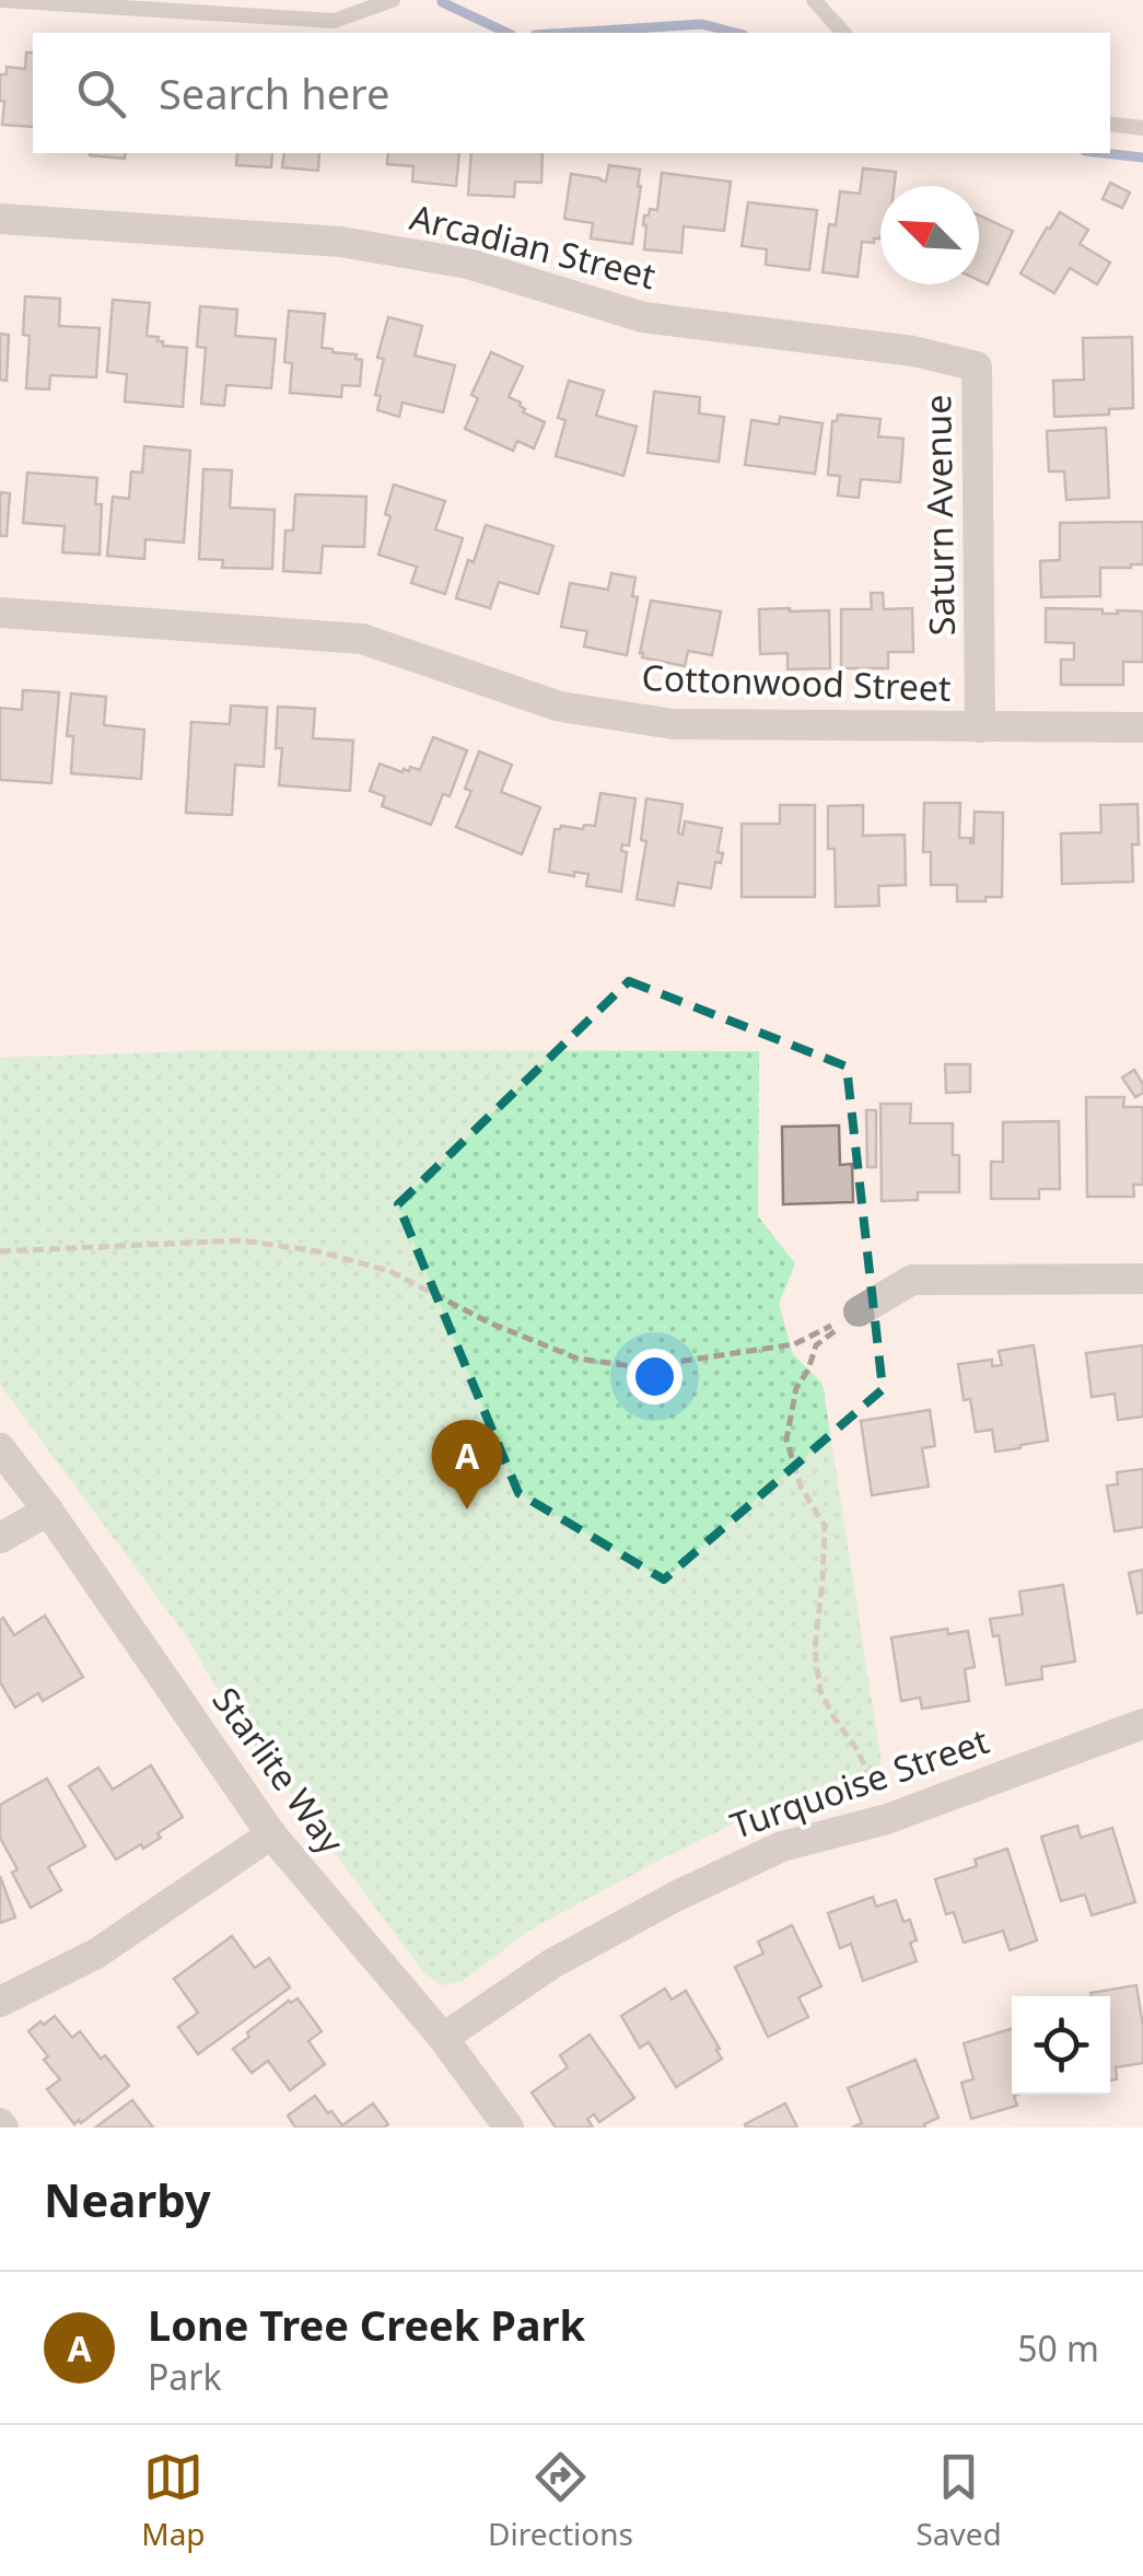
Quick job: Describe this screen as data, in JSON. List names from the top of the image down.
{
  "streets": {
    "street": [
      "Arcadian Street",
      "Saturn Avenue",
      "Cottonwood Street",
      "Starlite Way",
      "Turquoise Street"
    ]
  },
  "crossings": [
    ["Arcadian Street", "Saturn Avenue"],
    ["Saturn Avenue", "Cottonwood Street"],
    ["Starlite Way", "Turquoise Street"]
  ],
  "north": "top left",
  "page": {
    "search": "Search here",
    "pins": "A",
    "heading": "Nearby",
    "list": [
      {
        "mark": "A",
        "name": "Lone Tree Creek Park",
        "note": "Park",
        "value": "50 m"
      }
    ],
    "nav": ["Map", "Directions", "Saved"]
  }
}
